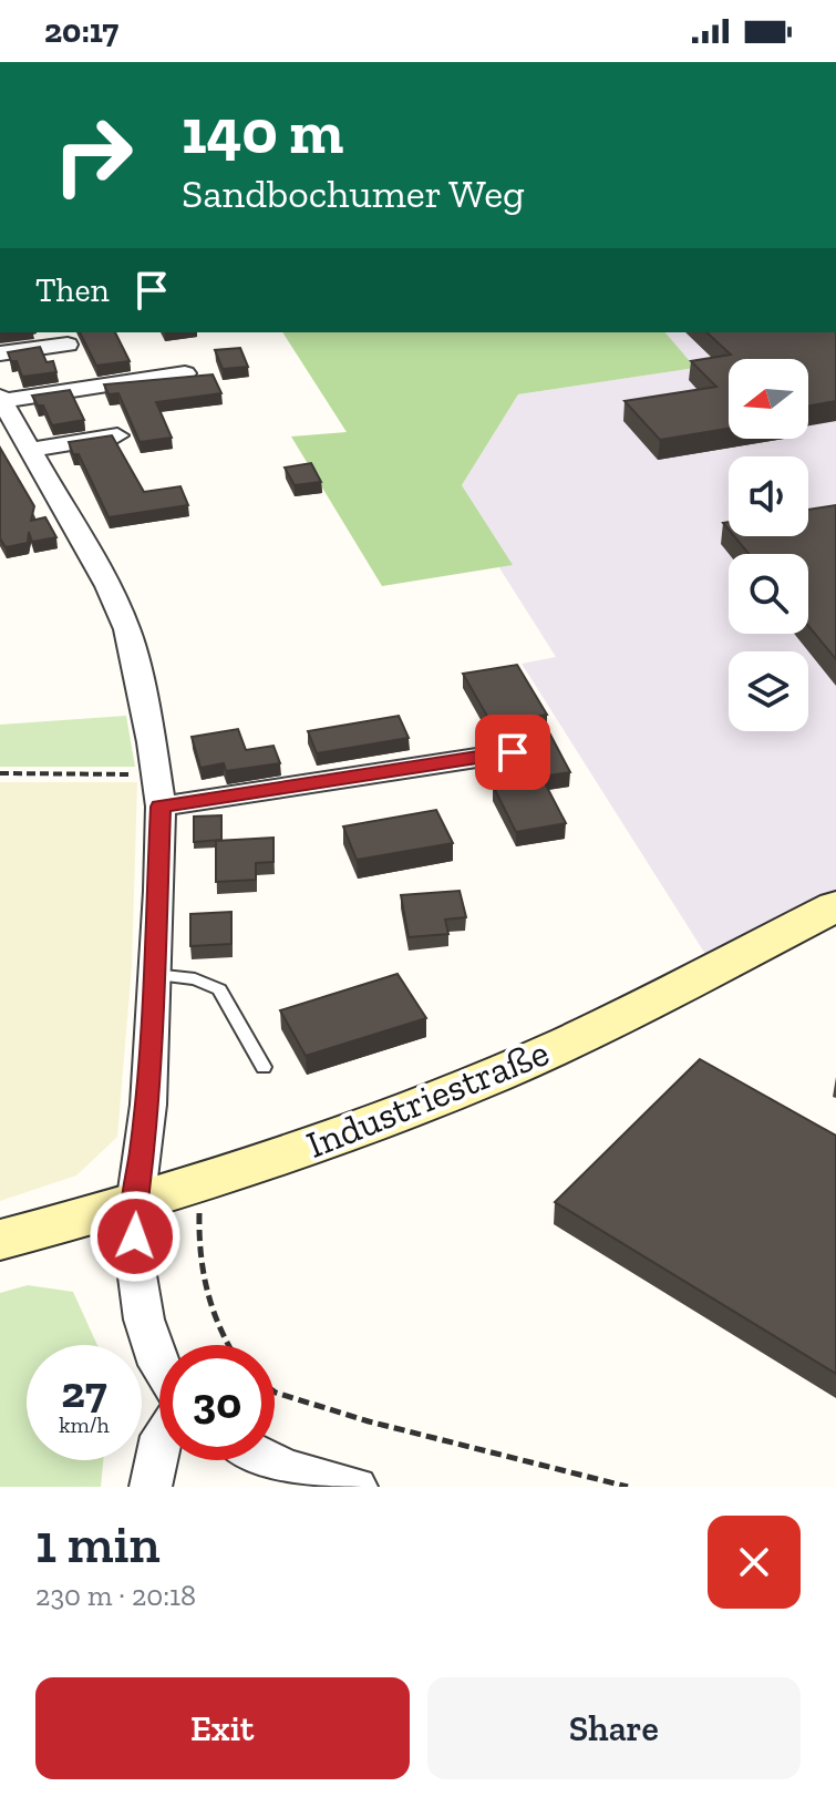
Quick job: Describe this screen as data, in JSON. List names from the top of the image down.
{
  "streets": {
    "street": ["Industriestraße"]
  },
  "north": "left",
  "page": {
    "status": "20:17",
    "turn": ["140 m", "Sandbochumer Weg"],
    "then": "Then",
    "speed": "27 km/h",
    "limit": "30",
    "heading": ["1 min", "230 m · 20:18"],
    "buttons": ["Exit", "Share"]
  }
}
